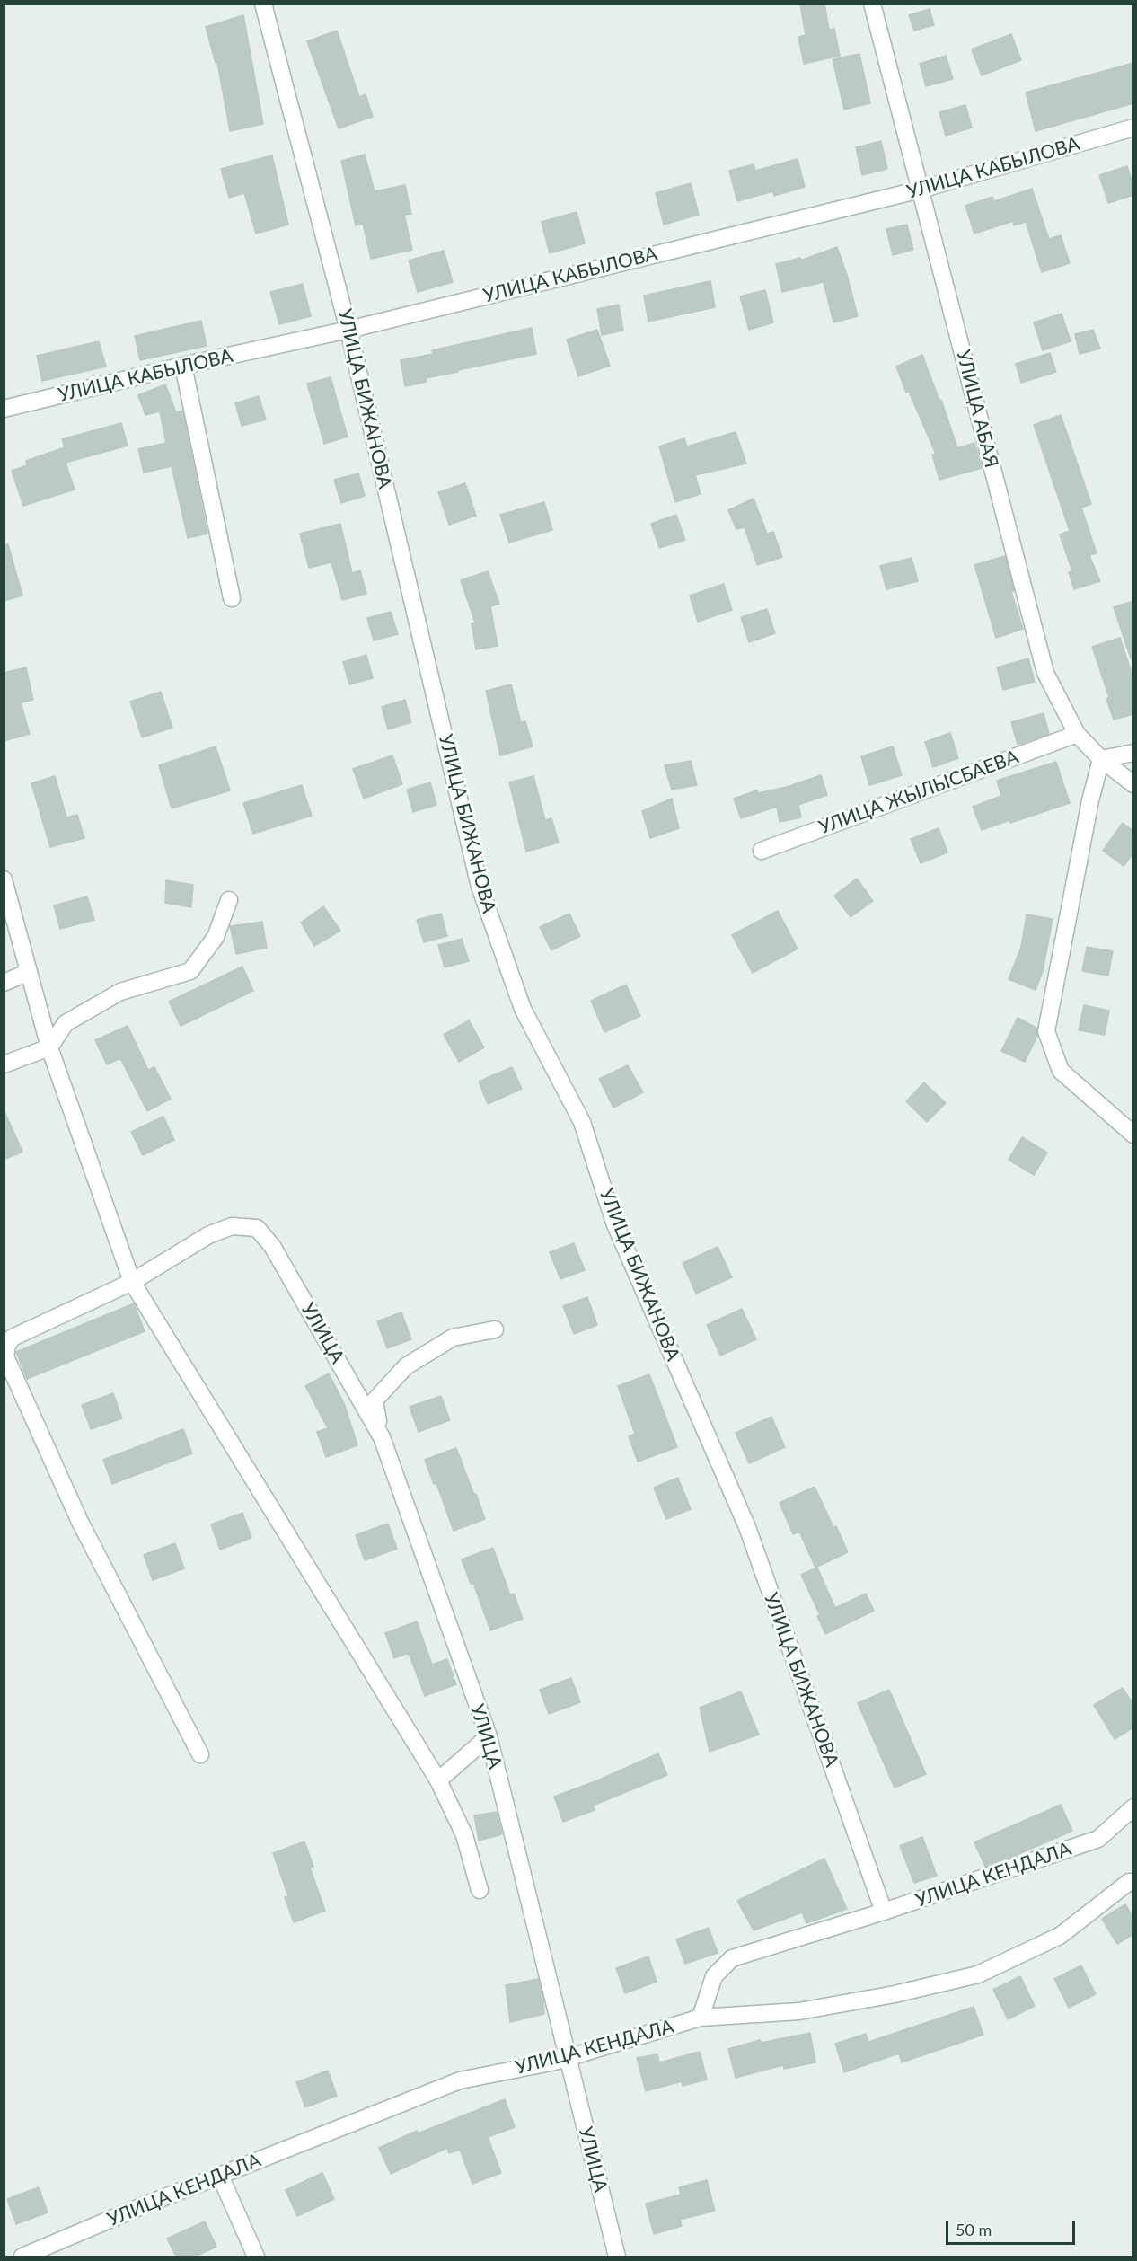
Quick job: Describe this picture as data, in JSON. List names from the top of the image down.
{
  "streets": {
    "street": [
      "УЛИЦА КАБЫЛОВА",
      "УЛИЦА БИЖАНОВА",
      "УЛИЦА АБАЯ",
      "УЛИЦА ЖЫЛЫСБАЕВА",
      "УЛИЦА",
      "УЛИЦА КЕНДАЛА"
    ]
  },
  "crossings": [
    ["УЛИЦА КАБЫЛОВА", "УЛИЦА БИЖАНОВА"],
    ["УЛИЦА КАБЫЛОВА", "УЛИЦА АБАЯ"],
    ["УЛИЦА БИЖАНОВА", "УЛИЦА КЕНДАЛА"],
    ["УЛИЦА АБАЯ", "УЛИЦА ЖЫЛЫСБАЕВА"],
    ["УЛИЦА", "УЛИЦА КЕНДАЛА"]
  ],
  "scale_bar": "50 m"
}
